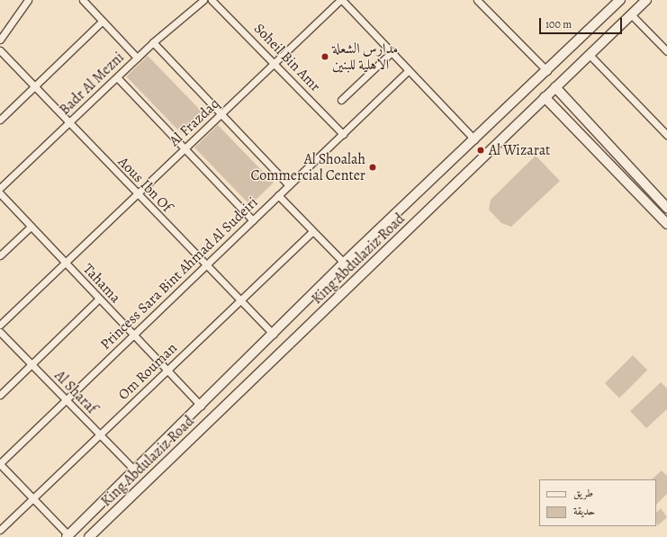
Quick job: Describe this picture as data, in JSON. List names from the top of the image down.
{
  "streets": {
    "main road": ["King Abdulaziz Road"],
    "street": [
      "Soheil Bin Amr",
      "Badr Al Mezni",
      "Al Frazdaq",
      "Aous Ibn Of",
      "Princess Sara Bint Ahmad Al Sudeiri",
      "Tahama",
      "Om Rouman",
      "Al Sharaf"
    ]
  },
  "crossings": [
    ["Soheil Bin Amr", "Al Frazdaq"],
    ["Soheil Bin Amr", "Princess Sara Bint Ahmad Al Sudeiri"],
    ["Badr Al Mezni", "Aous Ibn Of"],
    ["Al Frazdaq", "Aous Ibn Of"],
    ["Al Frazdaq", "Tahama"],
    ["Aous Ibn Of", "King Abdulaziz Road"],
    ["Aous Ibn Of", "Princess Sara Bint Ahmad Al Sudeiri"],
    ["Aous Ibn Of", "Om Rouman"],
    ["King Abdulaziz Road", "Tahama"],
    ["King Abdulaziz Road", "Al Sharaf"],
    ["Princess Sara Bint Ahmad Al Sudeiri", "Tahama"],
    ["Princess Sara Bint Ahmad Al Sudeiri", "Al Sharaf"],
    ["Tahama", "Om Rouman"],
    ["Om Rouman", "Al Sharaf"]
  ],
  "places": ["مدارس الشعلة الاهلية للبنين", "Al Wizarat", "Al Shoalah Commercial Center"],
  "legend": ["طريق", "حديقة"],
  "scale_bar": "100 m"
}
